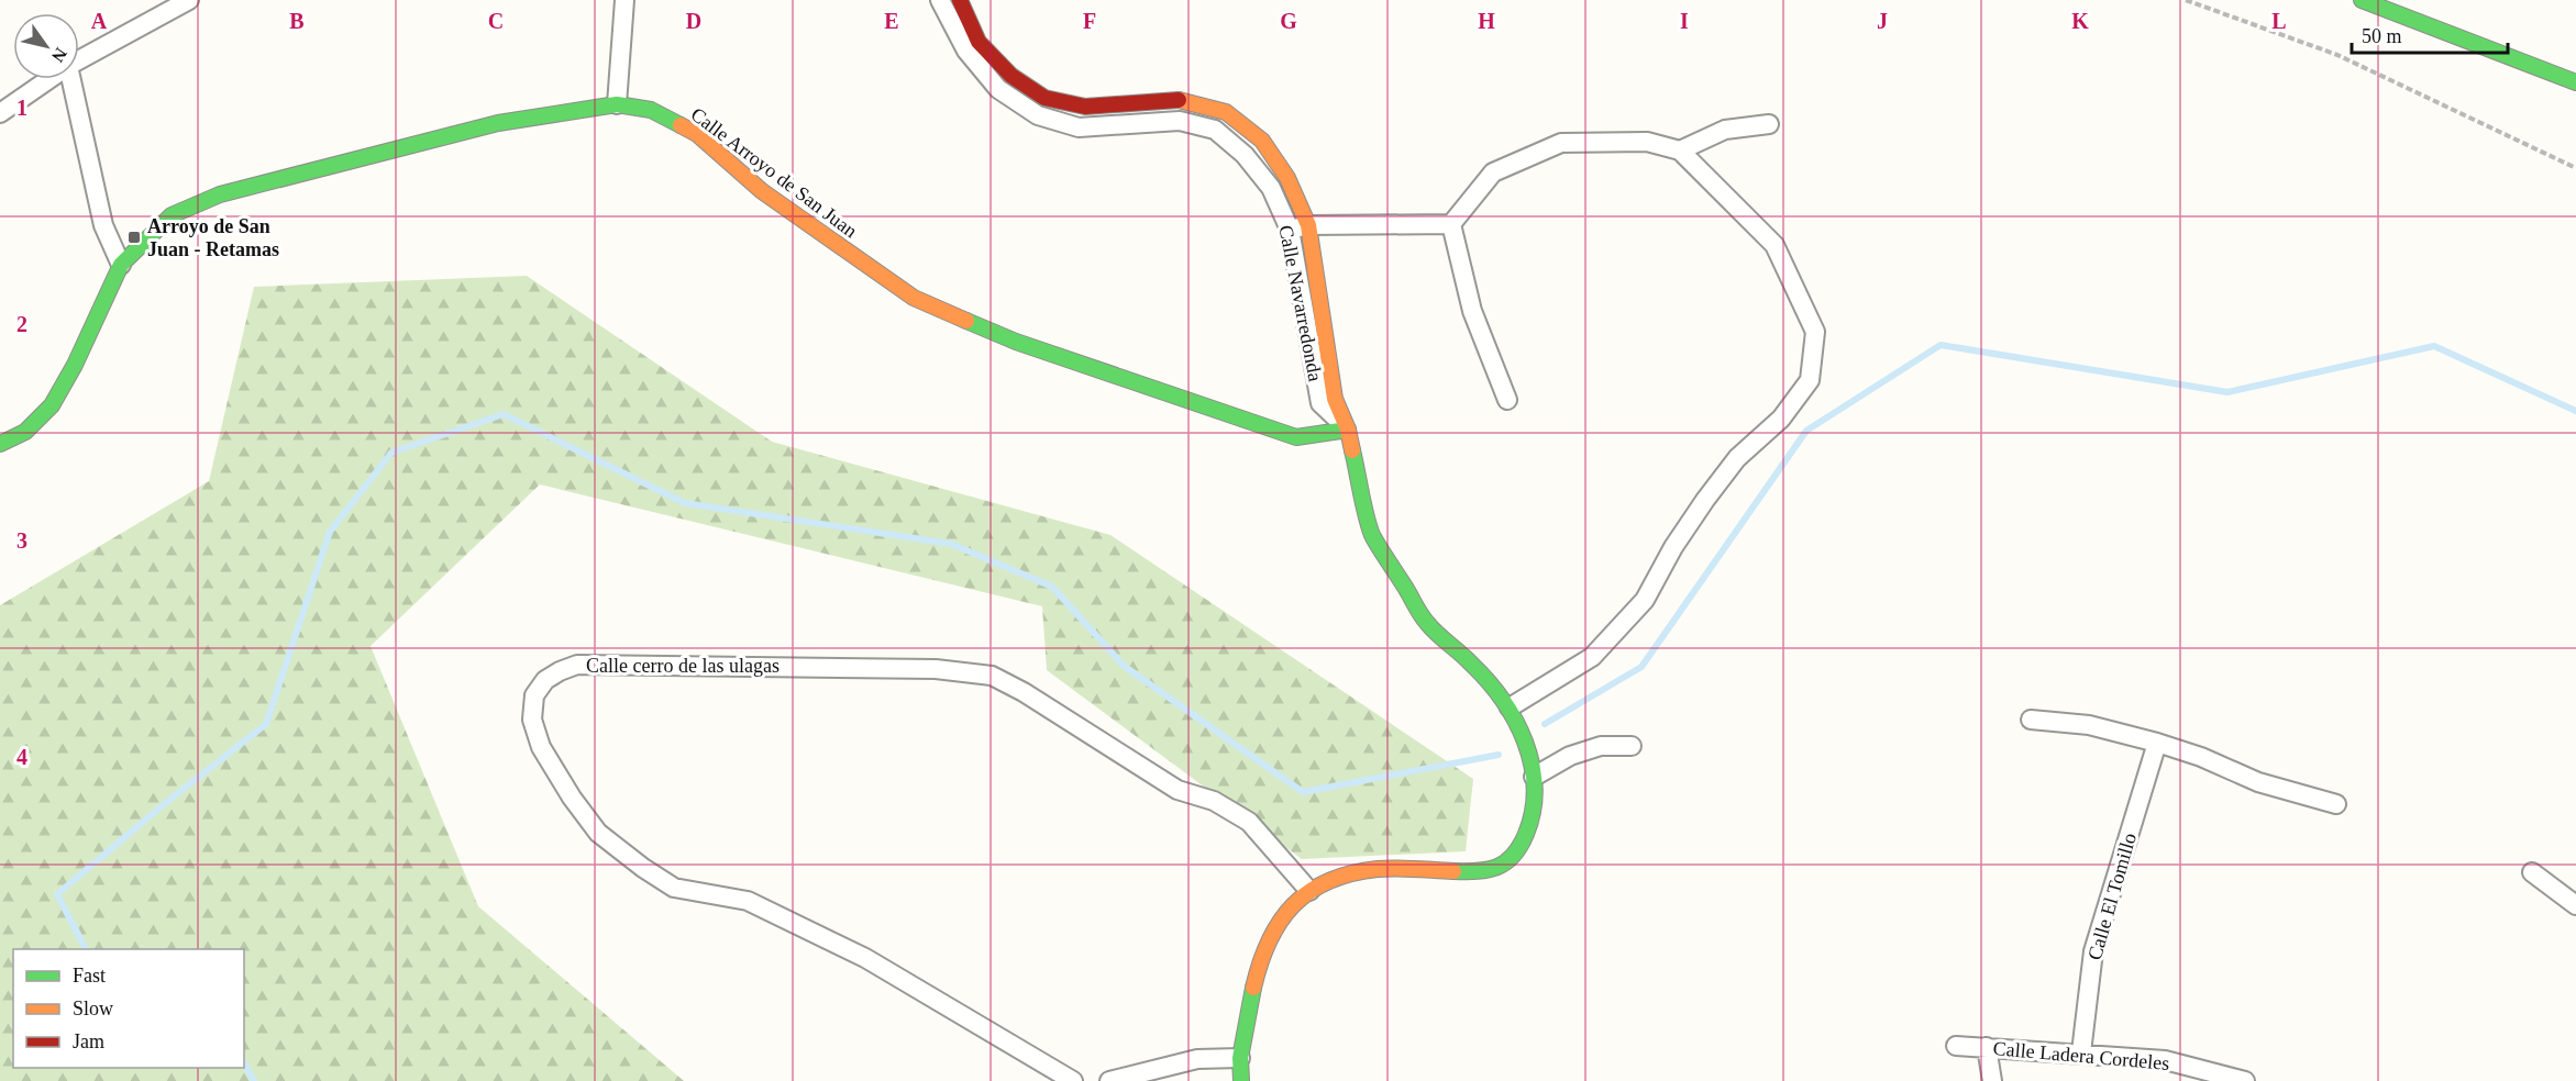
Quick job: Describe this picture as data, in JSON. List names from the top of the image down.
{
  "streets": {
    "main road": ["Calle Arroyo de San Juan", "Calle Navarredonda"],
    "street": ["Calle cerro de las ulagas", "Calle El Tomillo", "Calle Ladera Cordeles"]
  },
  "crossings": [
    ["Calle Arroyo de San Juan", "Calle Navarredonda"],
    ["Calle Navarredonda", "Calle cerro de las ulagas"],
    ["Calle El Tomillo", "Calle Ladera Cordeles"]
  ],
  "places": {
    "transit": ["Arroyo de San Juan - Retamas"]
  },
  "legend": ["Fast", "Slow", "Jam"],
  "scale_bar": "50 m",
  "north": "bottom right",
  "grid": {
    "columns": [
      "A",
      "B",
      "C",
      "D",
      "E",
      "F",
      "G",
      "H",
      "I",
      "J",
      "K",
      "L"
    ],
    "rows": [
      "1",
      "2",
      "3",
      "4"
    ]
  }
}
